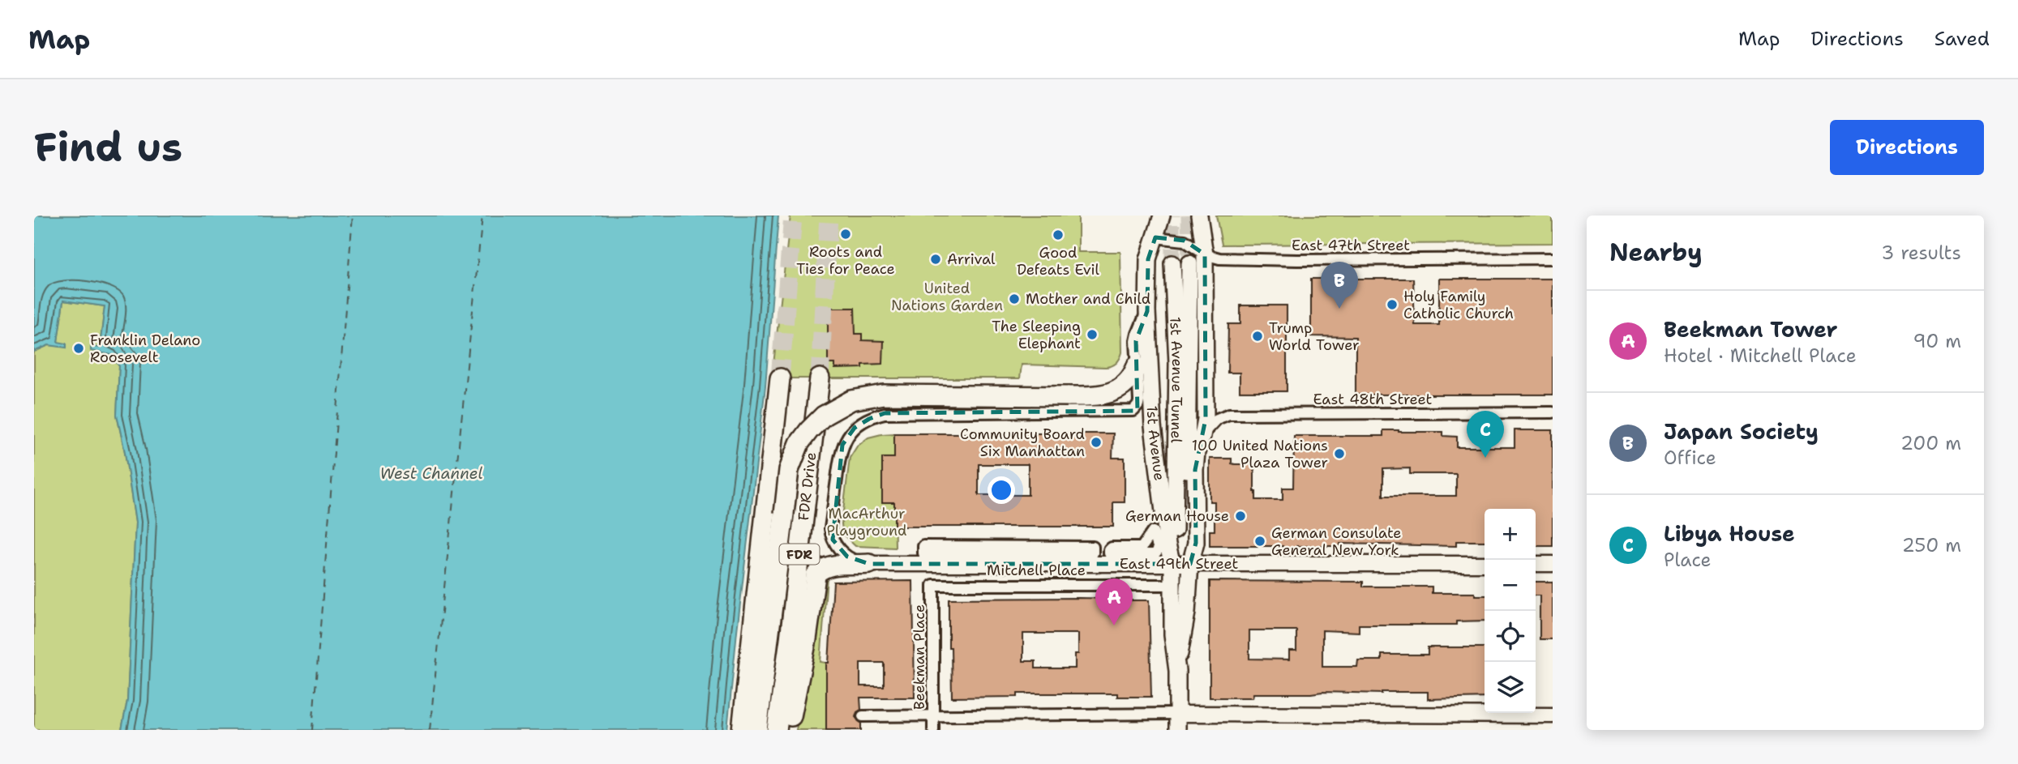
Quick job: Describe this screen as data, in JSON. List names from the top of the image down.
{
  "streets": {
    "highway": ["FDR Drive", "FDR"],
    "main road": ["1st Avenue Tunnel", "1st Avenue", "East 49th Street"],
    "street": [
      "East 47th Street",
      "East 48th Street",
      "Mitchell Place",
      "Beekman Place"
    ]
  },
  "crossings": [
    ["East 47th Street", "1st Avenue"],
    ["1st Avenue Tunnel", "1st Avenue"],
    ["1st Avenue Tunnel", "East 49th Street"],
    ["East 48th Street", "1st Avenue"],
    ["1st Avenue", "East 49th Street"],
    ["1st Avenue", "Mitchell Place"],
    ["Mitchell Place", "Beekman Place"]
  ],
  "water": ["West Channel"],
  "parks": ["United Nations Garden", "MacArthur Playground"],
  "places": [
    "Roots and Ties for Peace",
    "Good Defeats Evil",
    "Arrival",
    "Mother and Child",
    "Holy Family Catholic Church",
    "The Sleeping Elephant",
    "Trump World Tower",
    "Franklin Delano Roosevelt",
    "Community Board Six Manhattan",
    "100 United Nations Plaza Tower",
    "German House",
    "German Consulate General New York"
  ],
  "page": {
    "header": "Map",
    "nav": ["Map", "Directions", "Saved"],
    "buttons": "Directions",
    "title": "Find us",
    "heading": ["Nearby", "3 results"],
    "pins": ["B", "C", "A"],
    "list": [
      {
        "mark": "A",
        "name": "Beekman Tower",
        "note": "Hotel · Mitchell Place",
        "value": "90 m"
      },
      {
        "mark": "B",
        "name": "Japan Society",
        "note": "Office",
        "value": "200 m"
      },
      {
        "mark": "C",
        "name": "Libya House",
        "note": "Place",
        "value": "250 m"
      }
    ],
    "map_buttons": ["+", "−"]
  }
}
